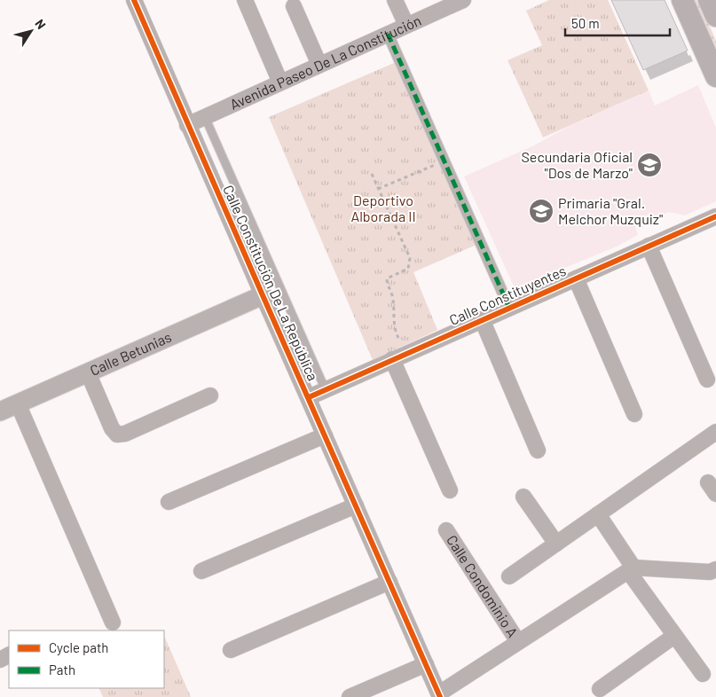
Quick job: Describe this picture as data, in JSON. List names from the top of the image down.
{
  "streets": {
    "street": [
      "Avenida Paseo De La Constitución",
      "Calle Constitución De La República",
      "Calle Constituyentes",
      "Calle Betunias",
      "Calle Condominio A"
    ]
  },
  "crossings": [
    ["Avenida Paseo De La Constitución", "Calle Constitución De La República"],
    ["Calle Constitución De La República", "Calle Constituyentes"],
    ["Calle Constitución De La República", "Calle Betunias"]
  ],
  "parks": ["Deportivo Alborada II"],
  "places": {
    "school or university": ["Secundaria Oficial \"Dos de Marzo\"", "Primaria \"Gral. Melchor Muzquiz\""]
  },
  "legend": ["Cycle path", "Path"],
  "scale_bar": "50 m",
  "north": "top right"
}
